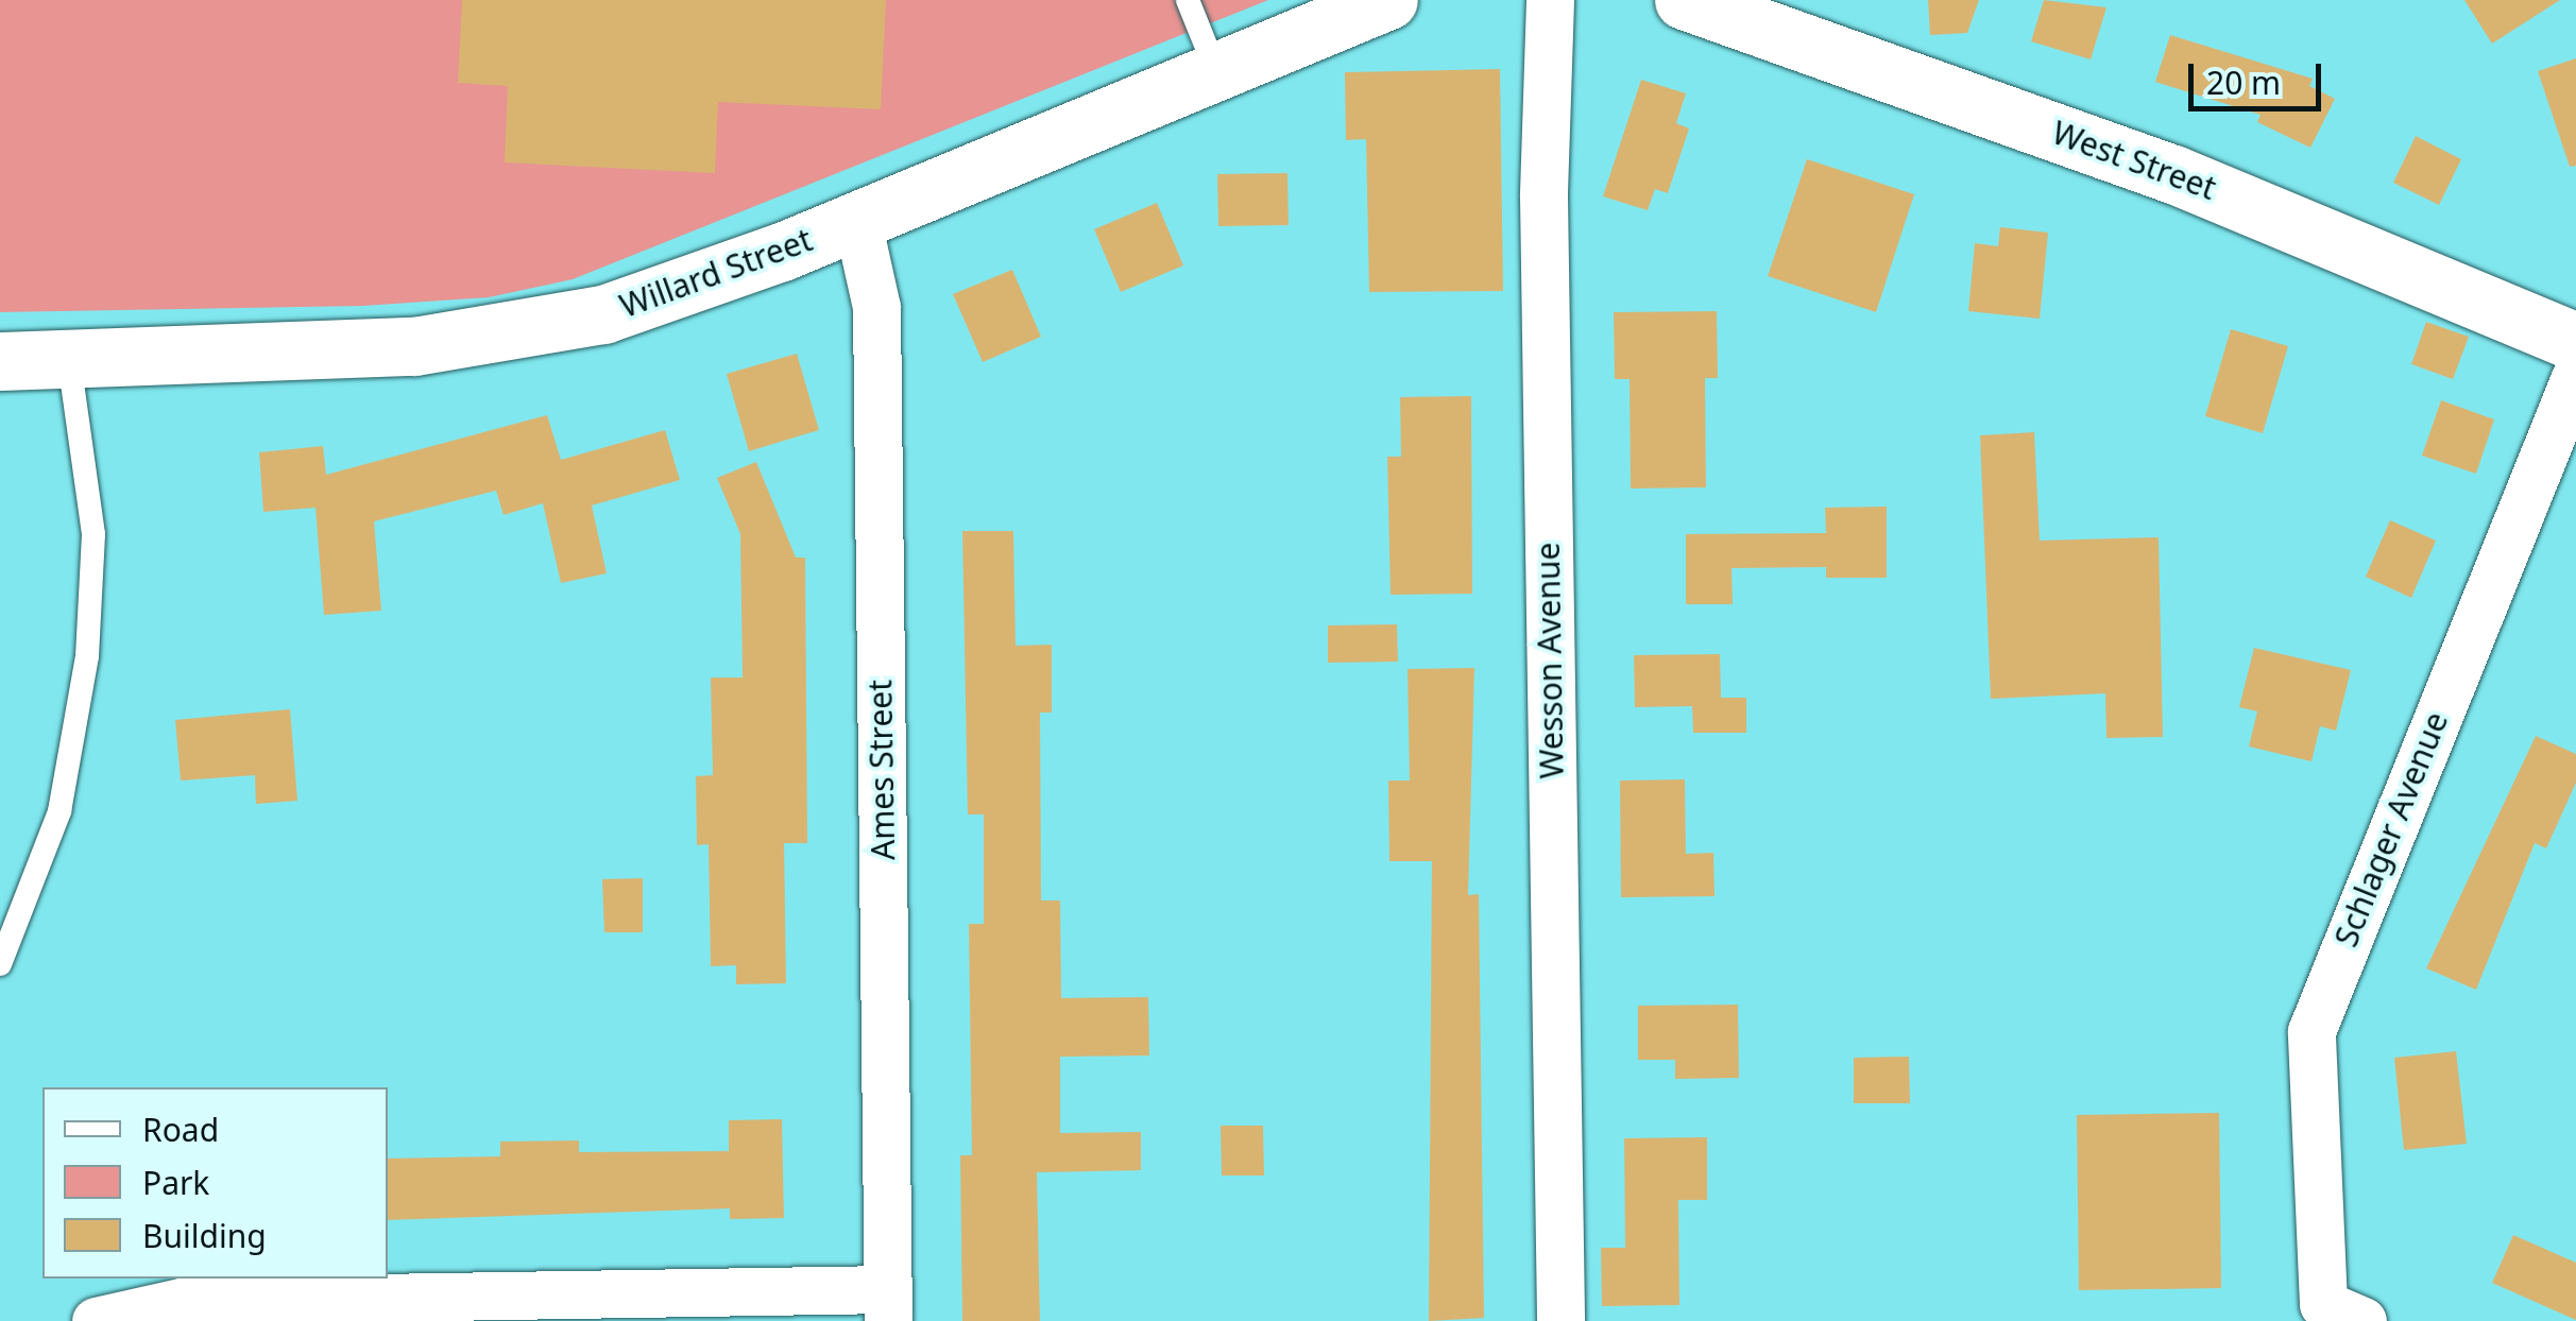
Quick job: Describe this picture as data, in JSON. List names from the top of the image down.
{
  "streets": {
    "main road": ["West Street", "Willard Street"],
    "street": ["Wesson Avenue", "Ames Street", "Schlager Avenue"]
  },
  "crossings": [
    ["Willard Street", "Ames Street"]
  ],
  "legend": ["Road", "Park", "Building"],
  "scale_bar": "20 m"
}
